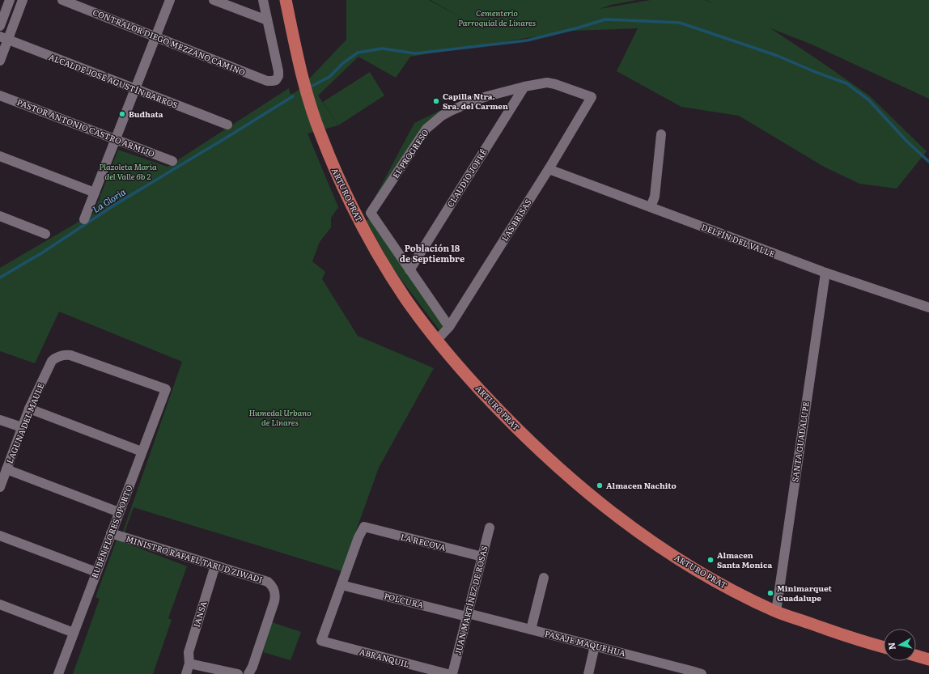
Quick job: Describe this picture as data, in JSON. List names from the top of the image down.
{
  "streets": {
    "main road": ["ARTURO PRAT"],
    "street": [
      "CONTRALOR DIEGO MEZZANO CAMINO",
      "ALCALDE JOSÉ AGUSTÍN BARROS",
      "PASTOR ANTONIO CASTRO ARMIJO",
      "EL PROGRESO",
      "CLAUDIO JOFRÉ",
      "LAS BRISAS",
      "DELFÍN DEL VALLE",
      "LAGUNA DEL MAULE",
      "SANTA GUADALUPE",
      "RUBÉN FLORES OPORTO",
      "LA RECOVA",
      "MINISTRO RAFAEL TARUD ZIWADI",
      "POLCURA",
      "JUAN MARTÍNEZ DE ROSAS",
      "IANSA",
      "PASAJE MAQUEHUA",
      "ABRANQUIL"
    ]
  },
  "crossings": [
    ["EL PROGRESO", "CLAUDIO JOFRÉ"],
    ["EL PROGRESO", "ARTURO PRAT"],
    ["EL PROGRESO", "LAS BRISAS"],
    ["CLAUDIO JOFRÉ", "ARTURO PRAT"],
    ["ARTURO PRAT", "LAS BRISAS"],
    ["ARTURO PRAT", "SANTA GUADALUPE"],
    ["LAS BRISAS", "DELFÍN DEL VALLE"],
    ["DELFÍN DEL VALLE", "SANTA GUADALUPE"],
    ["LAGUNA DEL MAULE", "RUBÉN FLORES OPORTO"],
    ["RUBÉN FLORES OPORTO", "MINISTRO RAFAEL TARUD ZIWADI"],
    ["LA RECOVA", "POLCURA"],
    ["LA RECOVA", "JUAN MARTÍNEZ DE ROSAS"],
    ["LA RECOVA", "ABRANQUIL"],
    ["MINISTRO RAFAEL TARUD ZIWADI", "IANSA"],
    ["POLCURA", "JUAN MARTÍNEZ DE ROSAS"],
    ["POLCURA", "PASAJE MAQUEHUA"],
    ["POLCURA", "ABRANQUIL"],
    ["JUAN MARTÍNEZ DE ROSAS", "PASAJE MAQUEHUA"],
    ["JUAN MARTÍNEZ DE ROSAS", "ABRANQUIL"]
  ],
  "districts": ["Población 18 de Septiembre"],
  "water": ["La Gloria"],
  "parks": ["Cementerio Parroquial de Linares", "Plazoleta María del Valle 6b 2", "Humedal Urbano de Linares"],
  "places": [
    "Capilla Ntra. Sra. del Carmen",
    "Budhata",
    "Almacen Nachito",
    "Almacen Santa Monica",
    "Minimarquet Guadalupe"
  ],
  "north": "left"
}
